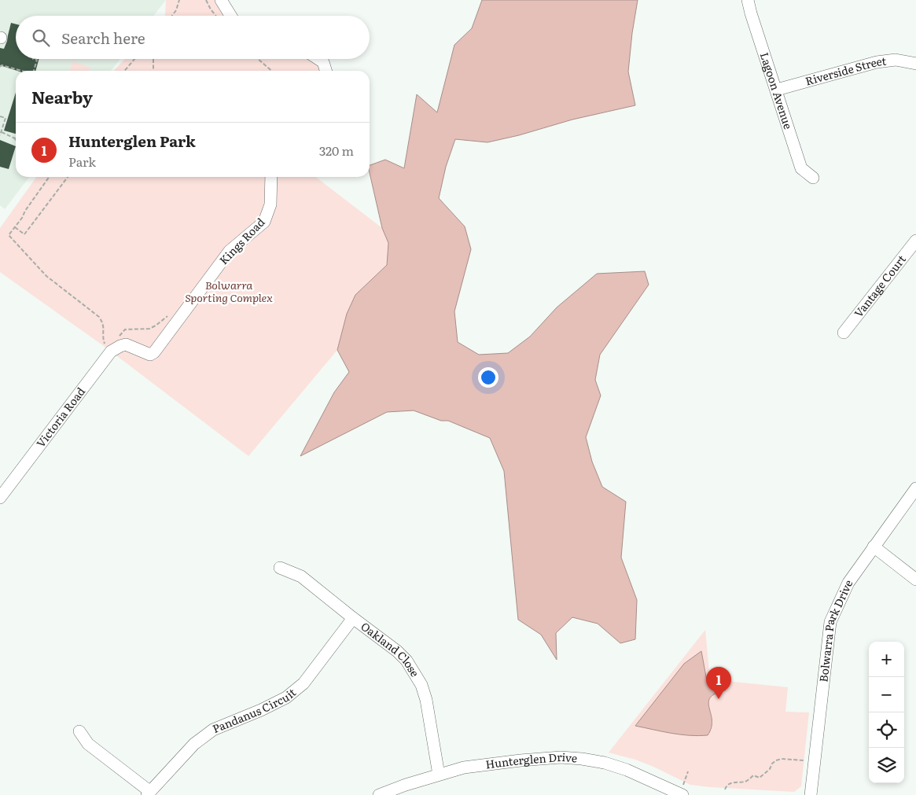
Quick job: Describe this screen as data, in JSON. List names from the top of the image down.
{
  "streets": {
    "street": [
      "Riverside Street",
      "Lagoon Avenue",
      "Kings Road",
      "Vantage Court",
      "Victoria Road",
      "Bolwarra Park Drive",
      "Oakland Close",
      "Pandanus Circuit",
      "Hunterglen Drive"
    ]
  },
  "crossings": [
    ["Riverside Street", "Lagoon Avenue"],
    ["Kings Road", "Victoria Road"],
    ["Oakland Close", "Pandanus Circuit"],
    ["Oakland Close", "Hunterglen Drive"]
  ],
  "parks": ["Bolwarra Sporting Complex"],
  "page": {
    "search": "Search here",
    "heading": "Nearby",
    "list": [
      {
        "mark": "1",
        "name": "Hunterglen Park",
        "note": "Park",
        "value": "320 m"
      }
    ],
    "map_buttons": ["+", "−"],
    "pins": "1"
  }
}
